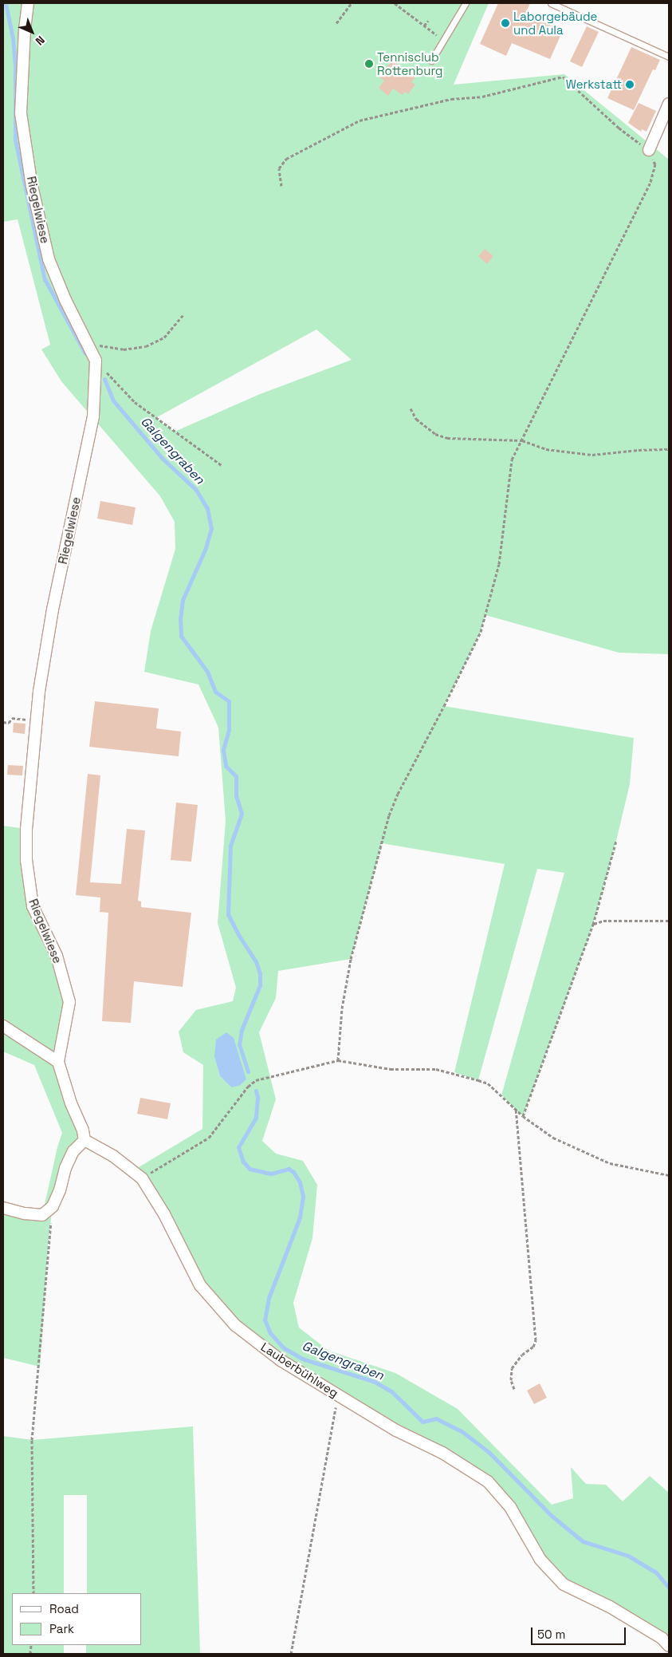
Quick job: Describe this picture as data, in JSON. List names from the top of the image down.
{
  "streets": {
    "street": ["Riegelwiese", "Lauberbühlweg"]
  },
  "water": ["Galgengraben"],
  "places": ["Laborgebäude und Aula", "Tennisclub Rottenburg", "Werkstatt"],
  "legend": ["Road", "Park"],
  "scale_bar": "50 m",
  "north": "bottom right"
}
